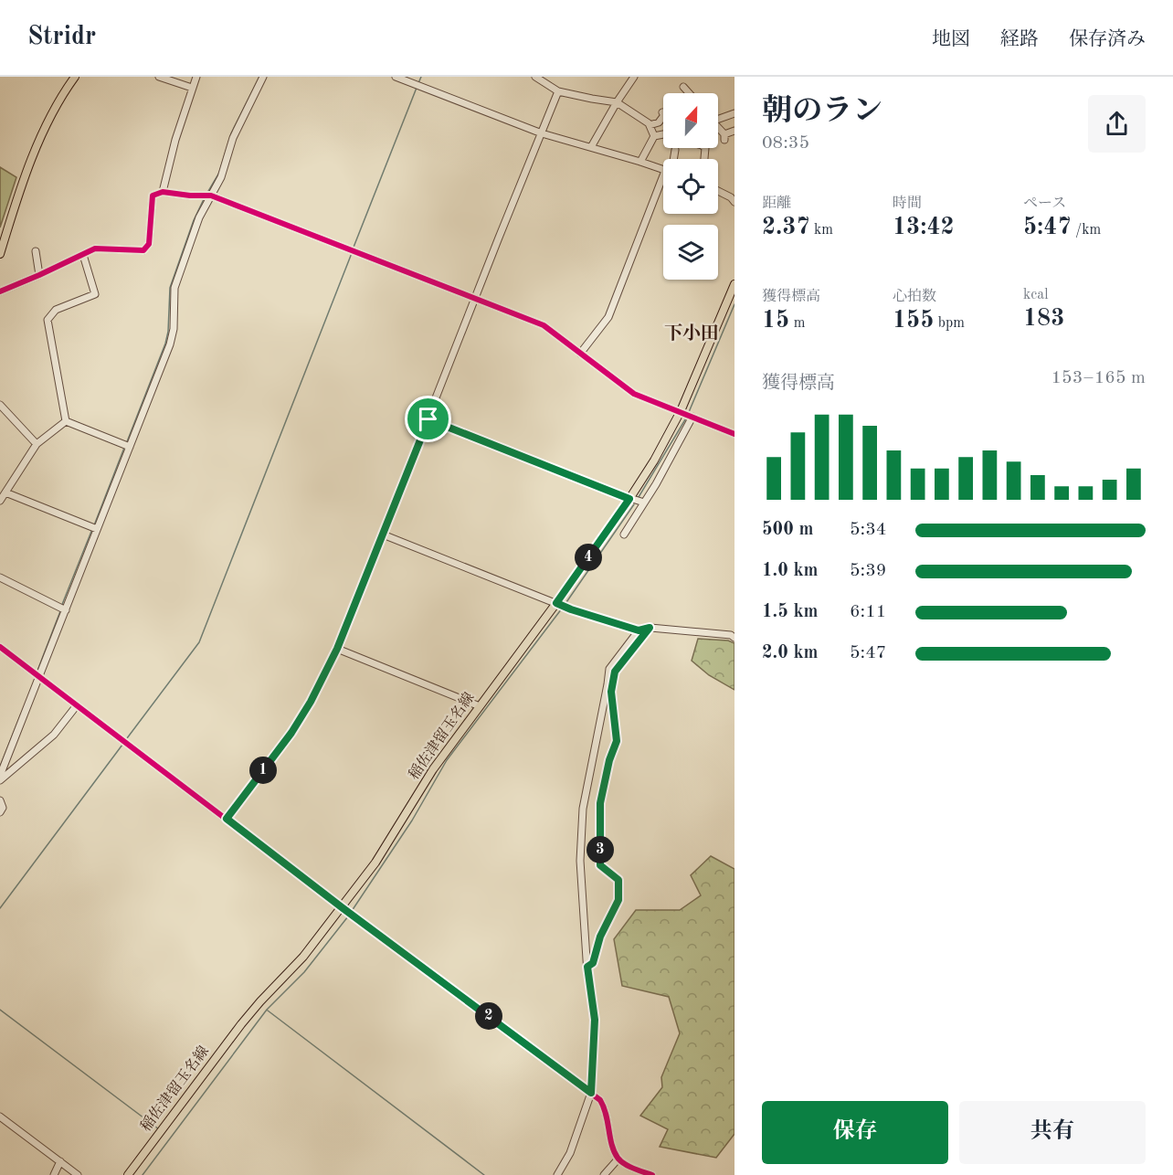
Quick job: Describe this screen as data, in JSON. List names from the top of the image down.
{
  "streets": {
    "main road": ["稲佐津留玉名線"]
  },
  "districts": ["下小田"],
  "north": "top",
  "page": {
    "header": "Stridr",
    "nav": ["地図", "経路", "保存済み"],
    "heading": ["朝のラン", "08:35"],
    "stats": [
      ["距離", "2.37 km"],
      ["時間", "13:42"],
      ["ペース", "5:47 /km"],
      ["獲得標高", "15 m"],
      ["心拍数", "155 bpm"],
      ["kcal", "183"]
    ],
    "chart": ["獲得標高", "153–165 m"],
    "list": [
      {
        "name": "500 m",
        "note": "5:34"
      },
      {
        "name": "1.0 km",
        "note": "5:39"
      },
      {
        "name": "1.5 km",
        "note": "6:11"
      },
      {
        "name": "2.0 km",
        "note": "5:47"
      }
    ],
    "pins": [
      "4",
      "1",
      "3",
      "2"
    ],
    "buttons": ["保存", "共有"]
  }
}
